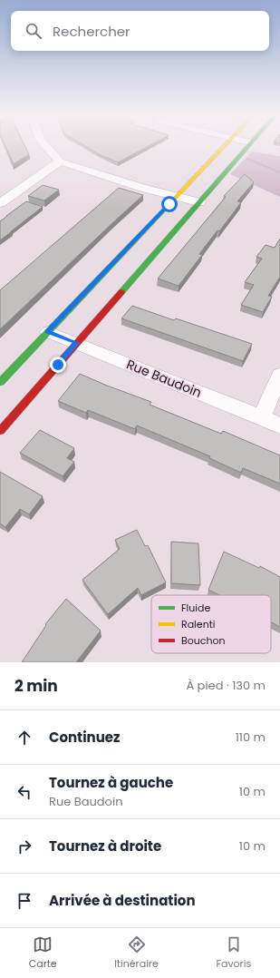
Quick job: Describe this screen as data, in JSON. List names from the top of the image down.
{
  "streets": {
    "street": ["Rue Baudoin"]
  },
  "legend": ["Fluide", "Ralenti", "Bouchon"],
  "page": {
    "search": "Rechercher",
    "heading": ["2 min", "À pied · 130 m"],
    "list": [
      ["Continuez", "110 m"],
      ["Tournez à gauche", "Rue Baudoin", "10 m"],
      ["Tournez à droite", "10 m"],
      "Arrivée à destination"
    ],
    "nav": ["Carte", "Itinéraire", "Favoris"]
  }
}
